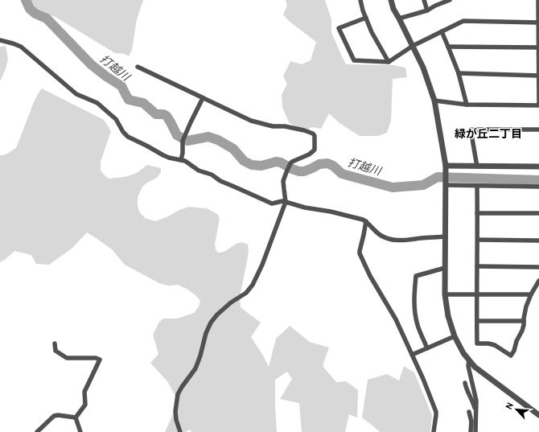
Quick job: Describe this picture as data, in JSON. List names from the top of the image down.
{
  "districts": ["緑が丘二丁目"],
  "water": ["打越川"],
  "north": "top left"
}
